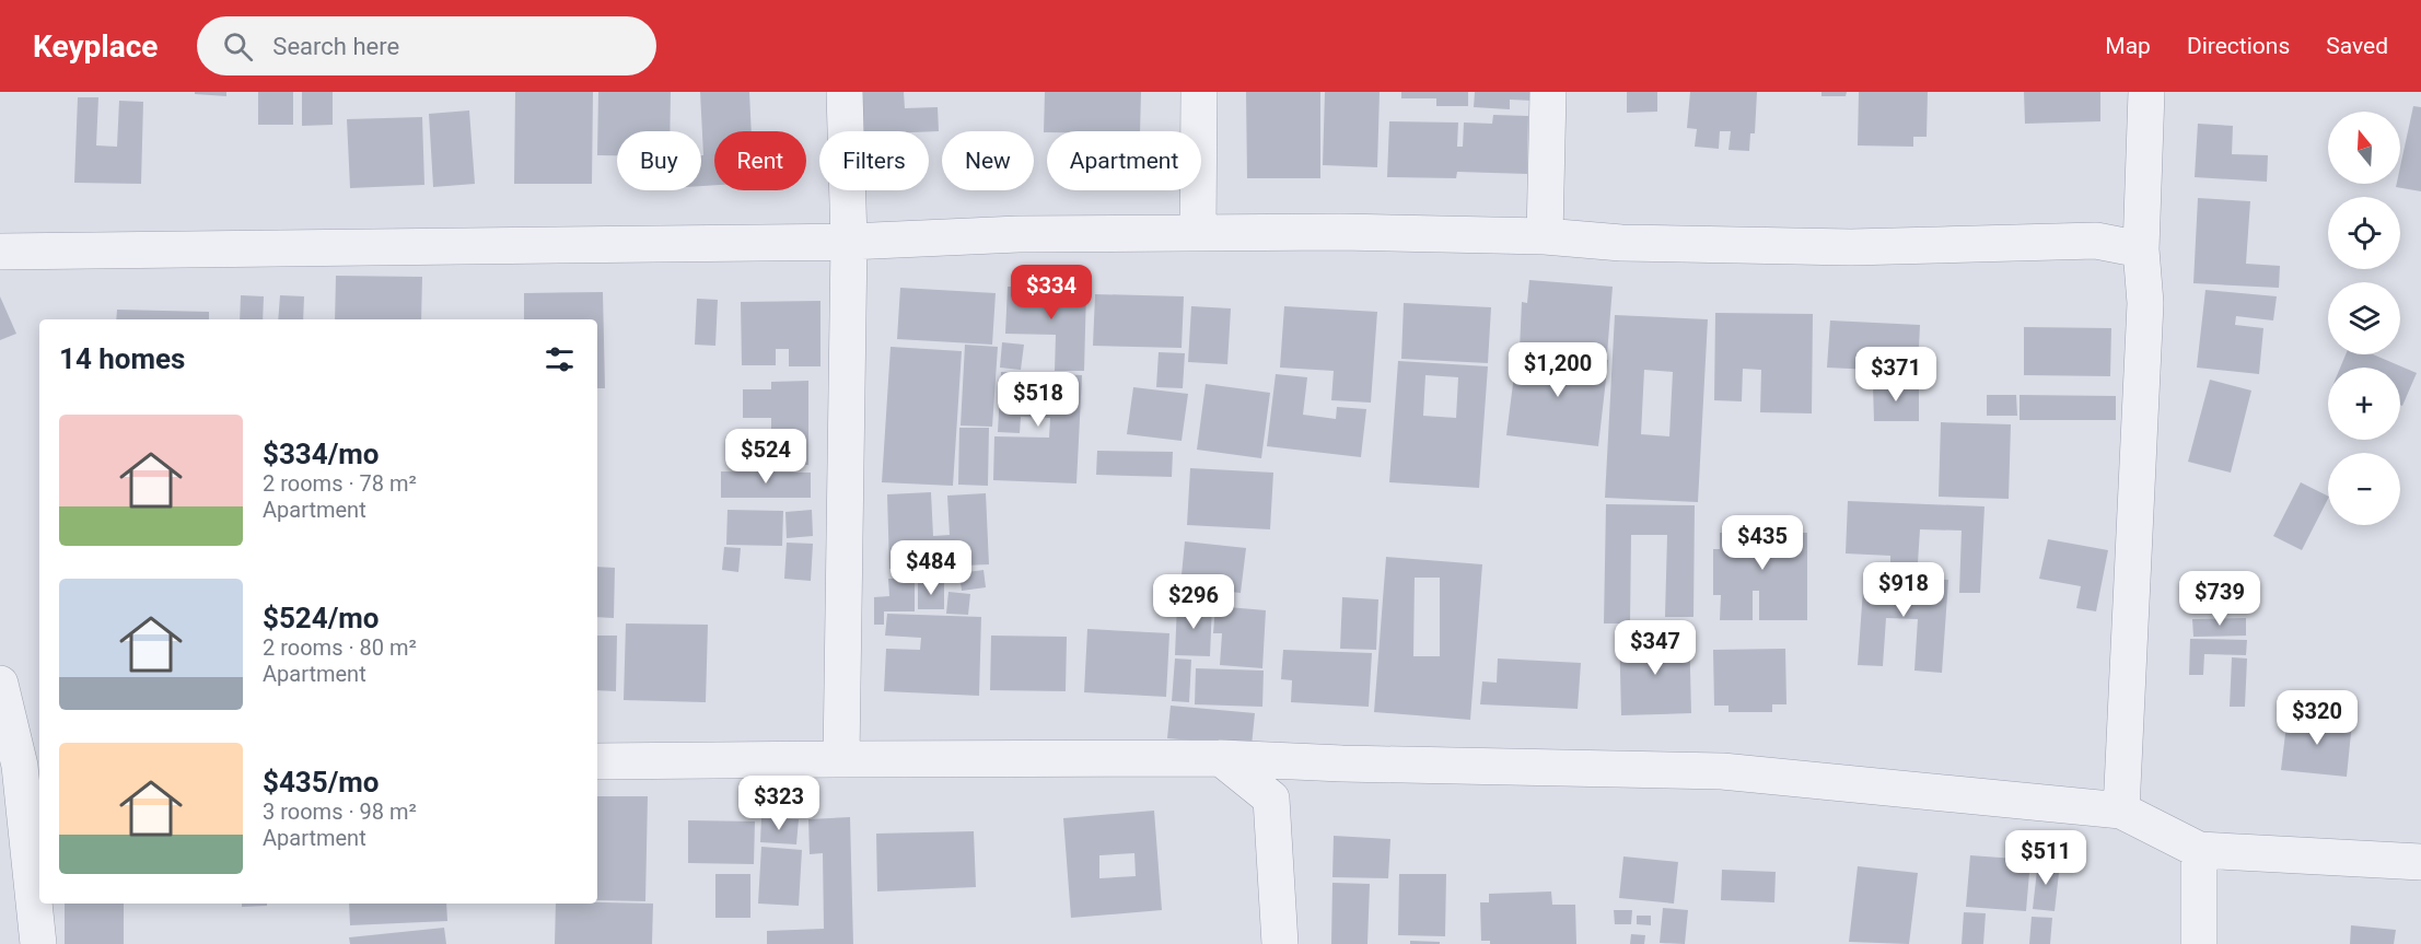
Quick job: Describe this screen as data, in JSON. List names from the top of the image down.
{
  "north": "top",
  "page": {
    "header": "Keyplace",
    "search": "Search here",
    "nav": ["Map", "Directions", "Saved"],
    "map_buttons": ["+", "−"],
    "chip": [
      "Buy",
      "Rent",
      "Filters",
      "New",
      "Apartment"
    ],
    "price": [
      "$334",
      "$1,200",
      "$371",
      "$518",
      "$524",
      "$435",
      "$484",
      "$918",
      "$739",
      "$296",
      "$347",
      "$320",
      "$323",
      "$511"
    ],
    "heading": "14 homes",
    "list": [
      {
        "name": "$334/mo",
        "note": "2 rooms · 78 m² · Apartment"
      },
      {
        "name": "$524/mo",
        "note": "2 rooms · 80 m² · Apartment"
      },
      {
        "name": "$435/mo",
        "note": "3 rooms · 98 m² · Apartment"
      }
    ]
  }
}
